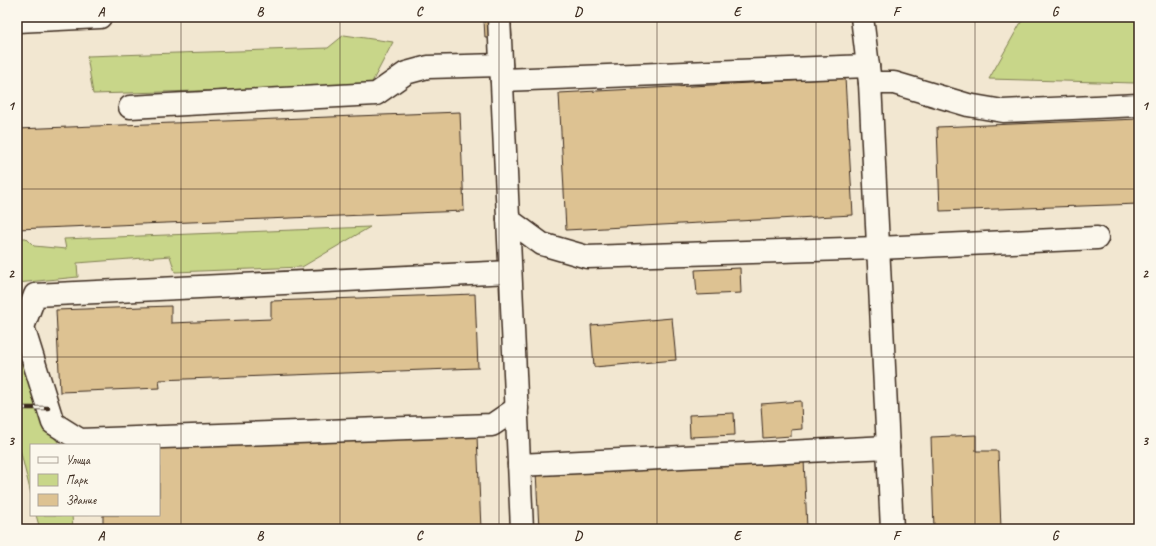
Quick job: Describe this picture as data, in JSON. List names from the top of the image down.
{
  "legend": ["Улица", "Парк", "Здание"],
  "grid": {
    "columns": [
      "A",
      "B",
      "C",
      "D",
      "E",
      "F",
      "G"
    ],
    "rows": ["1", "2", "3"]
  }
}
